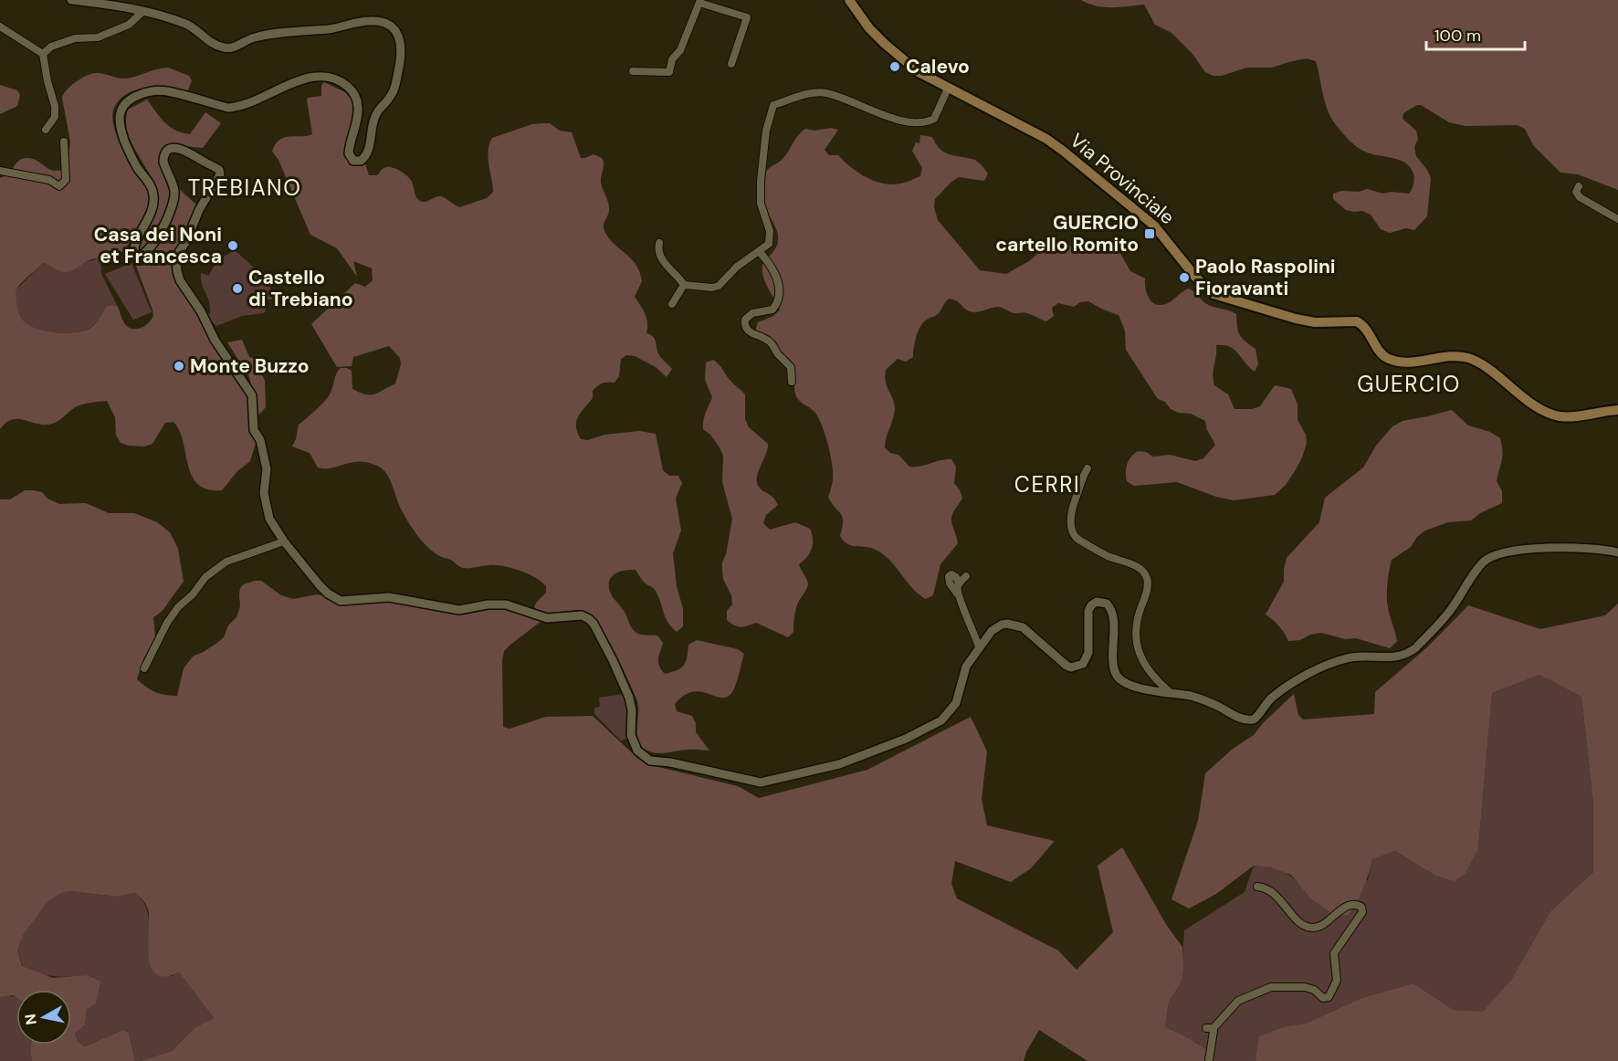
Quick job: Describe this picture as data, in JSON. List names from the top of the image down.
{
  "streets": {
    "main road": ["Via Provinciale"]
  },
  "districts": ["TREBIANO", "GUERCIO", "CERRI"],
  "places": {
    "other": [
      "Calevo",
      "Casa dei Noni et Francesca",
      "Paolo Raspolini Fioravanti",
      "Castello di Trebiano",
      "Monte Buzzo"
    ],
    "transit": ["GUERCIO cartello Romito"]
  },
  "scale_bar": "100 m",
  "north": "left"
}
